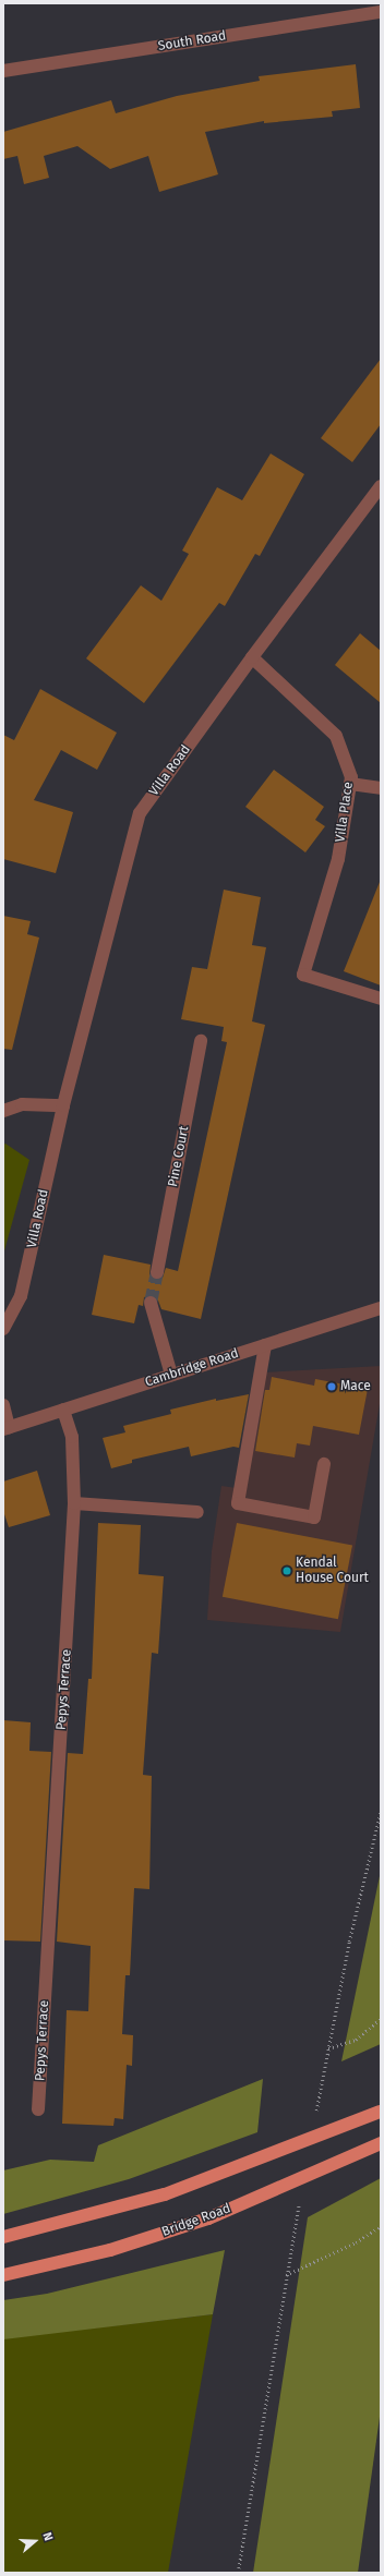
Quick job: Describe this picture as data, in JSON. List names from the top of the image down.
{
  "streets": {
    "main road": ["Bridge Road"],
    "street": [
      "South Road",
      "Villa Road",
      "Villa Place",
      "Pine Court",
      "Cambridge Road",
      "Pepys Terrace"
    ]
  },
  "crossings": [
    ["Villa Road", "Villa Place"],
    ["Cambridge Road", "Pepys Terrace"]
  ],
  "places": ["Mace", "Kendal House Court"],
  "north": "right"
}
